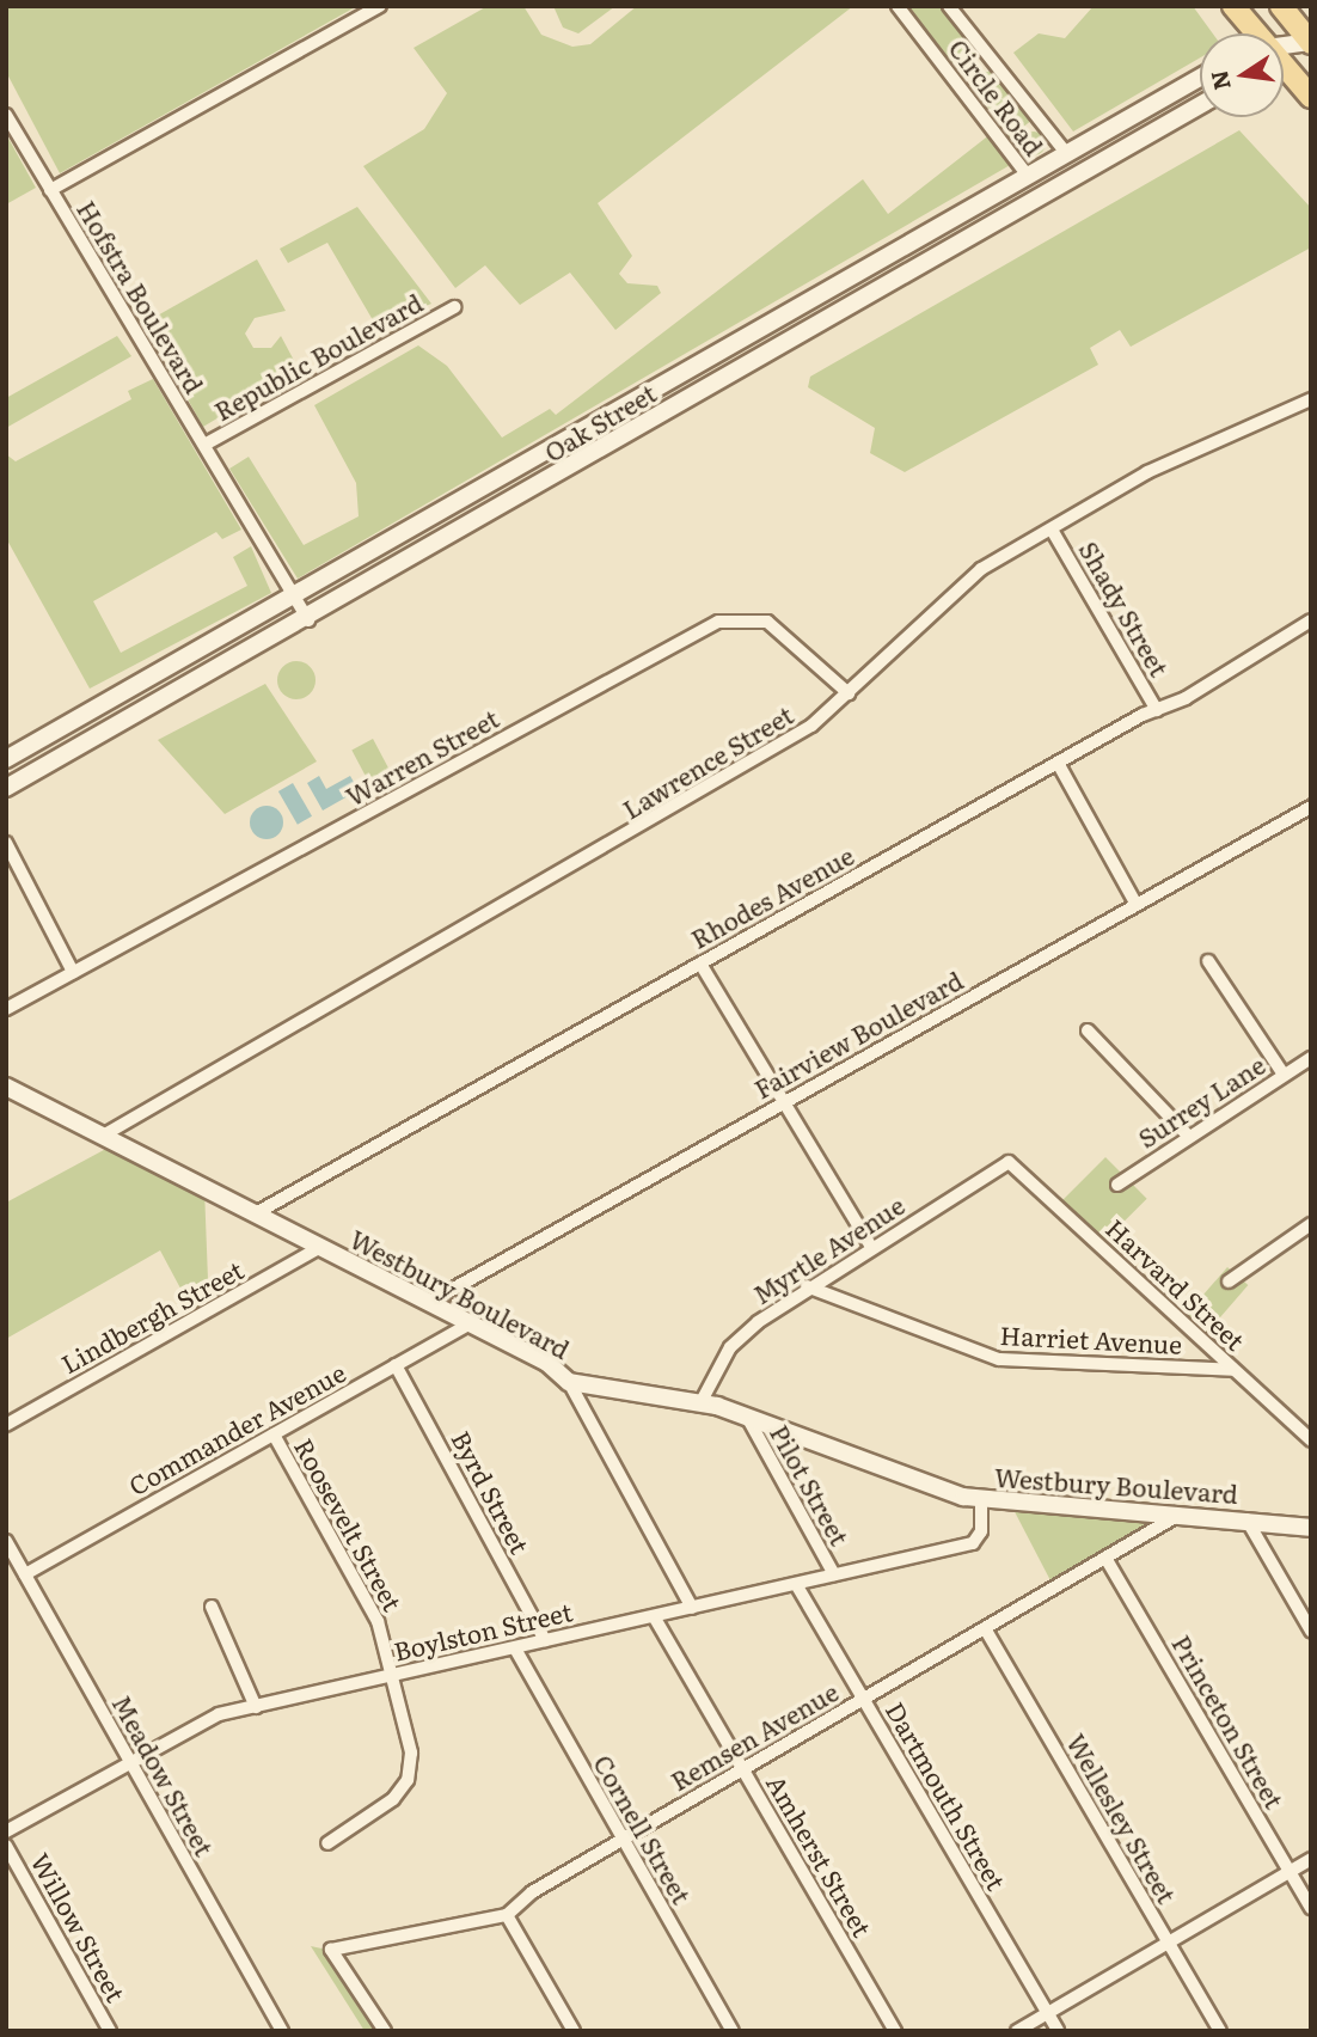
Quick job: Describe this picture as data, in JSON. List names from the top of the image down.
{
  "streets": {
    "street": [
      "Circle Road",
      "Hofstra Boulevard",
      "Republic Boulevard",
      "Oak Street",
      "Shady Street",
      "Warren Street",
      "Lawrence Street",
      "Rhodes Avenue",
      "Fairview Boulevard",
      "Surrey Lane",
      "Myrtle Avenue",
      "Harvard Street",
      "Westbury Boulevard",
      "Lindbergh Street",
      "Harriet Avenue",
      "Commander Avenue",
      "Pilot Street",
      "Byrd Street",
      "Roosevelt Street",
      "Boylston Street",
      "Princeton Street",
      "Remsen Avenue",
      "Meadow Street",
      "Dartmouth Street",
      "Wellesley Street",
      "Cornell Street",
      "Amherst Street",
      "Willow Street"
    ]
  },
  "crossings": [
    ["Circle Road", "Oak Street"],
    ["Hofstra Boulevard", "Republic Boulevard"],
    ["Hofstra Boulevard", "Oak Street"],
    ["Shady Street", "Lawrence Street"],
    ["Shady Street", "Rhodes Avenue"],
    ["Warren Street", "Lawrence Street"],
    ["Lawrence Street", "Westbury Boulevard"],
    ["Rhodes Avenue", "Westbury Boulevard"],
    ["Fairview Boulevard", "Westbury Boulevard"],
    ["Myrtle Avenue", "Harvard Street"],
    ["Myrtle Avenue", "Westbury Boulevard"],
    ["Myrtle Avenue", "Harriet Avenue"],
    ["Harvard Street", "Harriet Avenue"],
    ["Westbury Boulevard", "Lindbergh Street"],
    ["Westbury Boulevard", "Commander Avenue"],
    ["Westbury Boulevard", "Pilot Street"],
    ["Westbury Boulevard", "Boylston Street"],
    ["Westbury Boulevard", "Remsen Avenue"],
    ["Commander Avenue", "Byrd Street"],
    ["Commander Avenue", "Roosevelt Street"],
    ["Commander Avenue", "Meadow Street"],
    ["Pilot Street", "Boylston Street"],
    ["Byrd Street", "Boylston Street"],
    ["Roosevelt Street", "Boylston Street"],
    ["Boylston Street", "Meadow Street"],
    ["Boylston Street", "Dartmouth Street"],
    ["Boylston Street", "Cornell Street"],
    ["Boylston Street", "Amherst Street"],
    ["Princeton Street", "Remsen Avenue"],
    ["Remsen Avenue", "Dartmouth Street"],
    ["Remsen Avenue", "Wellesley Street"],
    ["Remsen Avenue", "Cornell Street"],
    ["Remsen Avenue", "Amherst Street"]
  ],
  "north": "left"
}
